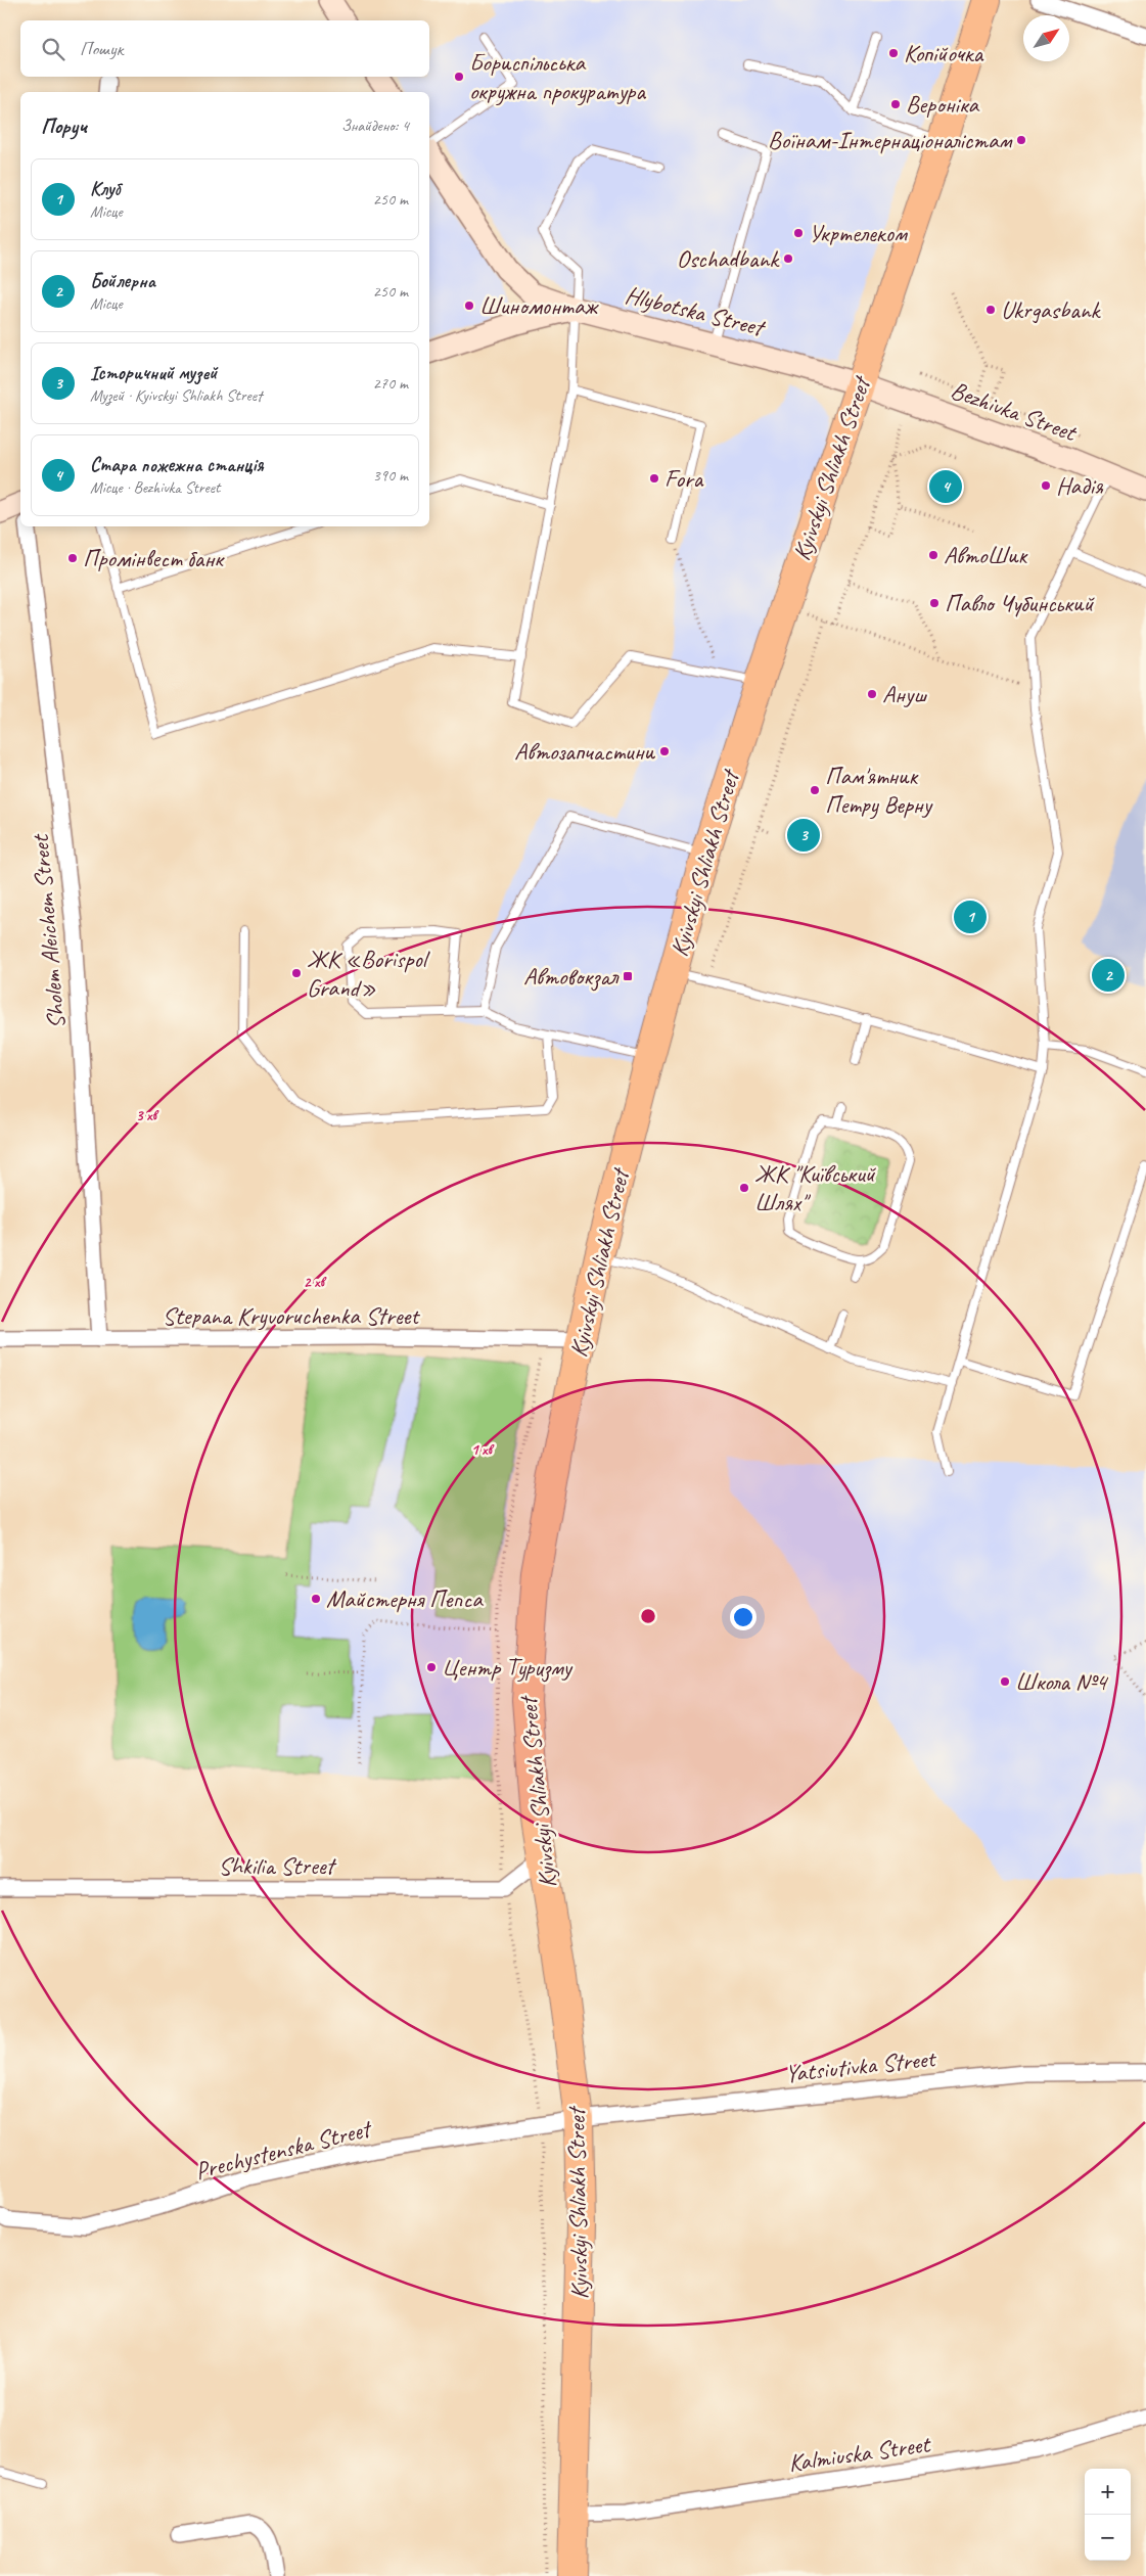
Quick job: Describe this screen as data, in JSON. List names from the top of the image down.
{
  "streets": {
    "highway": ["Kyivskyi Shliakh Street"],
    "street": [
      "Hlybotska Street",
      "Bezhivka Street",
      "Sholem Aleichem Street",
      "Stepana Kryvoruchenka Street",
      "Shkilia Street",
      "Yatsiutivka Street",
      "Prechystenska Street",
      "Kalmiuska Street"
    ]
  },
  "crossings": [
    ["Hlybotska Street", "Bezhivka Street"],
    ["Hlybotska Street", "Kyivskyi Shliakh Street"],
    ["Bezhivka Street", "Kyivskyi Shliakh Street"],
    ["Kyivskyi Shliakh Street", "Stepana Kryvoruchenka Street"],
    ["Kyivskyi Shliakh Street", "Yatsiutivka Street"],
    ["Kyivskyi Shliakh Street", "Prechystenska Street"],
    ["Kyivskyi Shliakh Street", "Kalmiuska Street"],
    ["Sholem Aleichem Street", "Stepana Kryvoruchenka Street"],
    ["Yatsiutivka Street", "Prechystenska Street"]
  ],
  "places": {
    "other": [
      "Копійочка",
      "Бориспільська окружна прокуратура",
      "Вероніка",
      "Воїнам-Інтернаціоналістам",
      "Укртелеком",
      "Oschadbank",
      "Шиномонтаж",
      "Ukrgasbank",
      "Fora",
      "Надія",
      "АвтоШик",
      "Промінвест банк",
      "Павло Чубинський",
      "Ануш",
      "Автозапчастини",
      "Пам'ятник Петру Верну",
      "ЖК «Borispol Grand»",
      "ЖК \"Київський Шлях\"",
      "Майстерня Пепса",
      "Центр Туризму",
      "Школа №4"
    ],
    "transit": ["Автовокзал"]
  },
  "north": "top right",
  "page": {
    "search": "Пошук",
    "heading": ["Поруч", "Знайдено: 4"],
    "list": [
      {
        "mark": "1",
        "name": "Клуб",
        "note": "Місце",
        "value": "250 m"
      },
      {
        "mark": "2",
        "name": "Бойлерна",
        "note": "Місце",
        "value": "250 m"
      },
      {
        "mark": "3",
        "name": "Історичний музей",
        "note": "Музей · Kyivskyi Shliakh Street",
        "value": "270 m"
      },
      {
        "mark": "4",
        "name": "Стара пожежна станція",
        "note": "Місце · Bezhivka Street",
        "value": "390 m"
      }
    ],
    "pins": [
      "4",
      "3",
      "1",
      "2"
    ],
    "map_buttons": ["+", "−"]
  },
  "rings": ["3 хв", "2 хв", "1 хв"]
}
